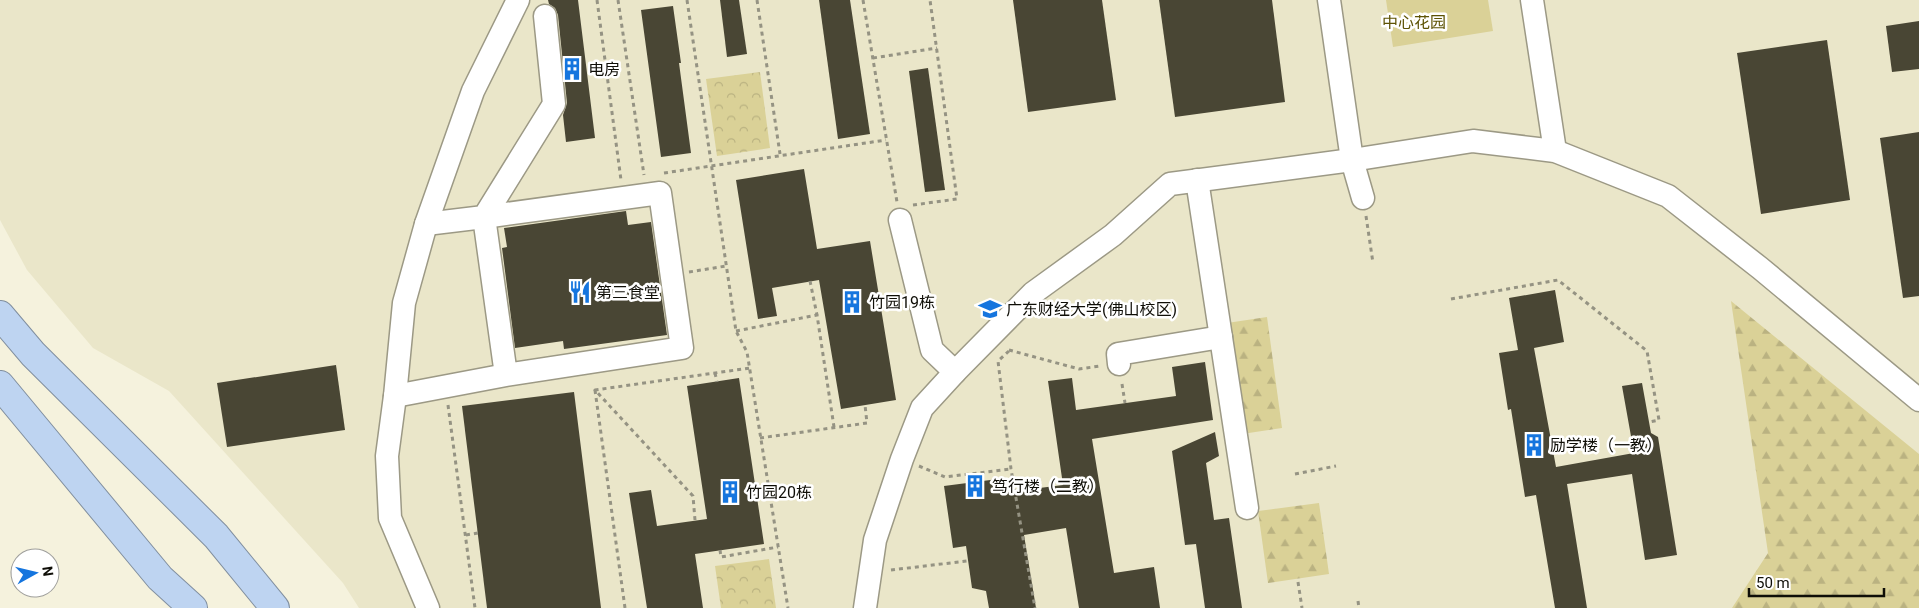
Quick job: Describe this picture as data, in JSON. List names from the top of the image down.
{
  "parks": ["中心花园"],
  "places": {
    "building": [
      "电房",
      "竹园19栋",
      "励学楼（一教）",
      "笃行楼（二教）",
      "竹园20栋"
    ],
    "restaurant": ["第三食堂"],
    "school or university": ["广东财经大学(佛山校区)"]
  },
  "scale_bar": "50 m",
  "north": "right"
}
